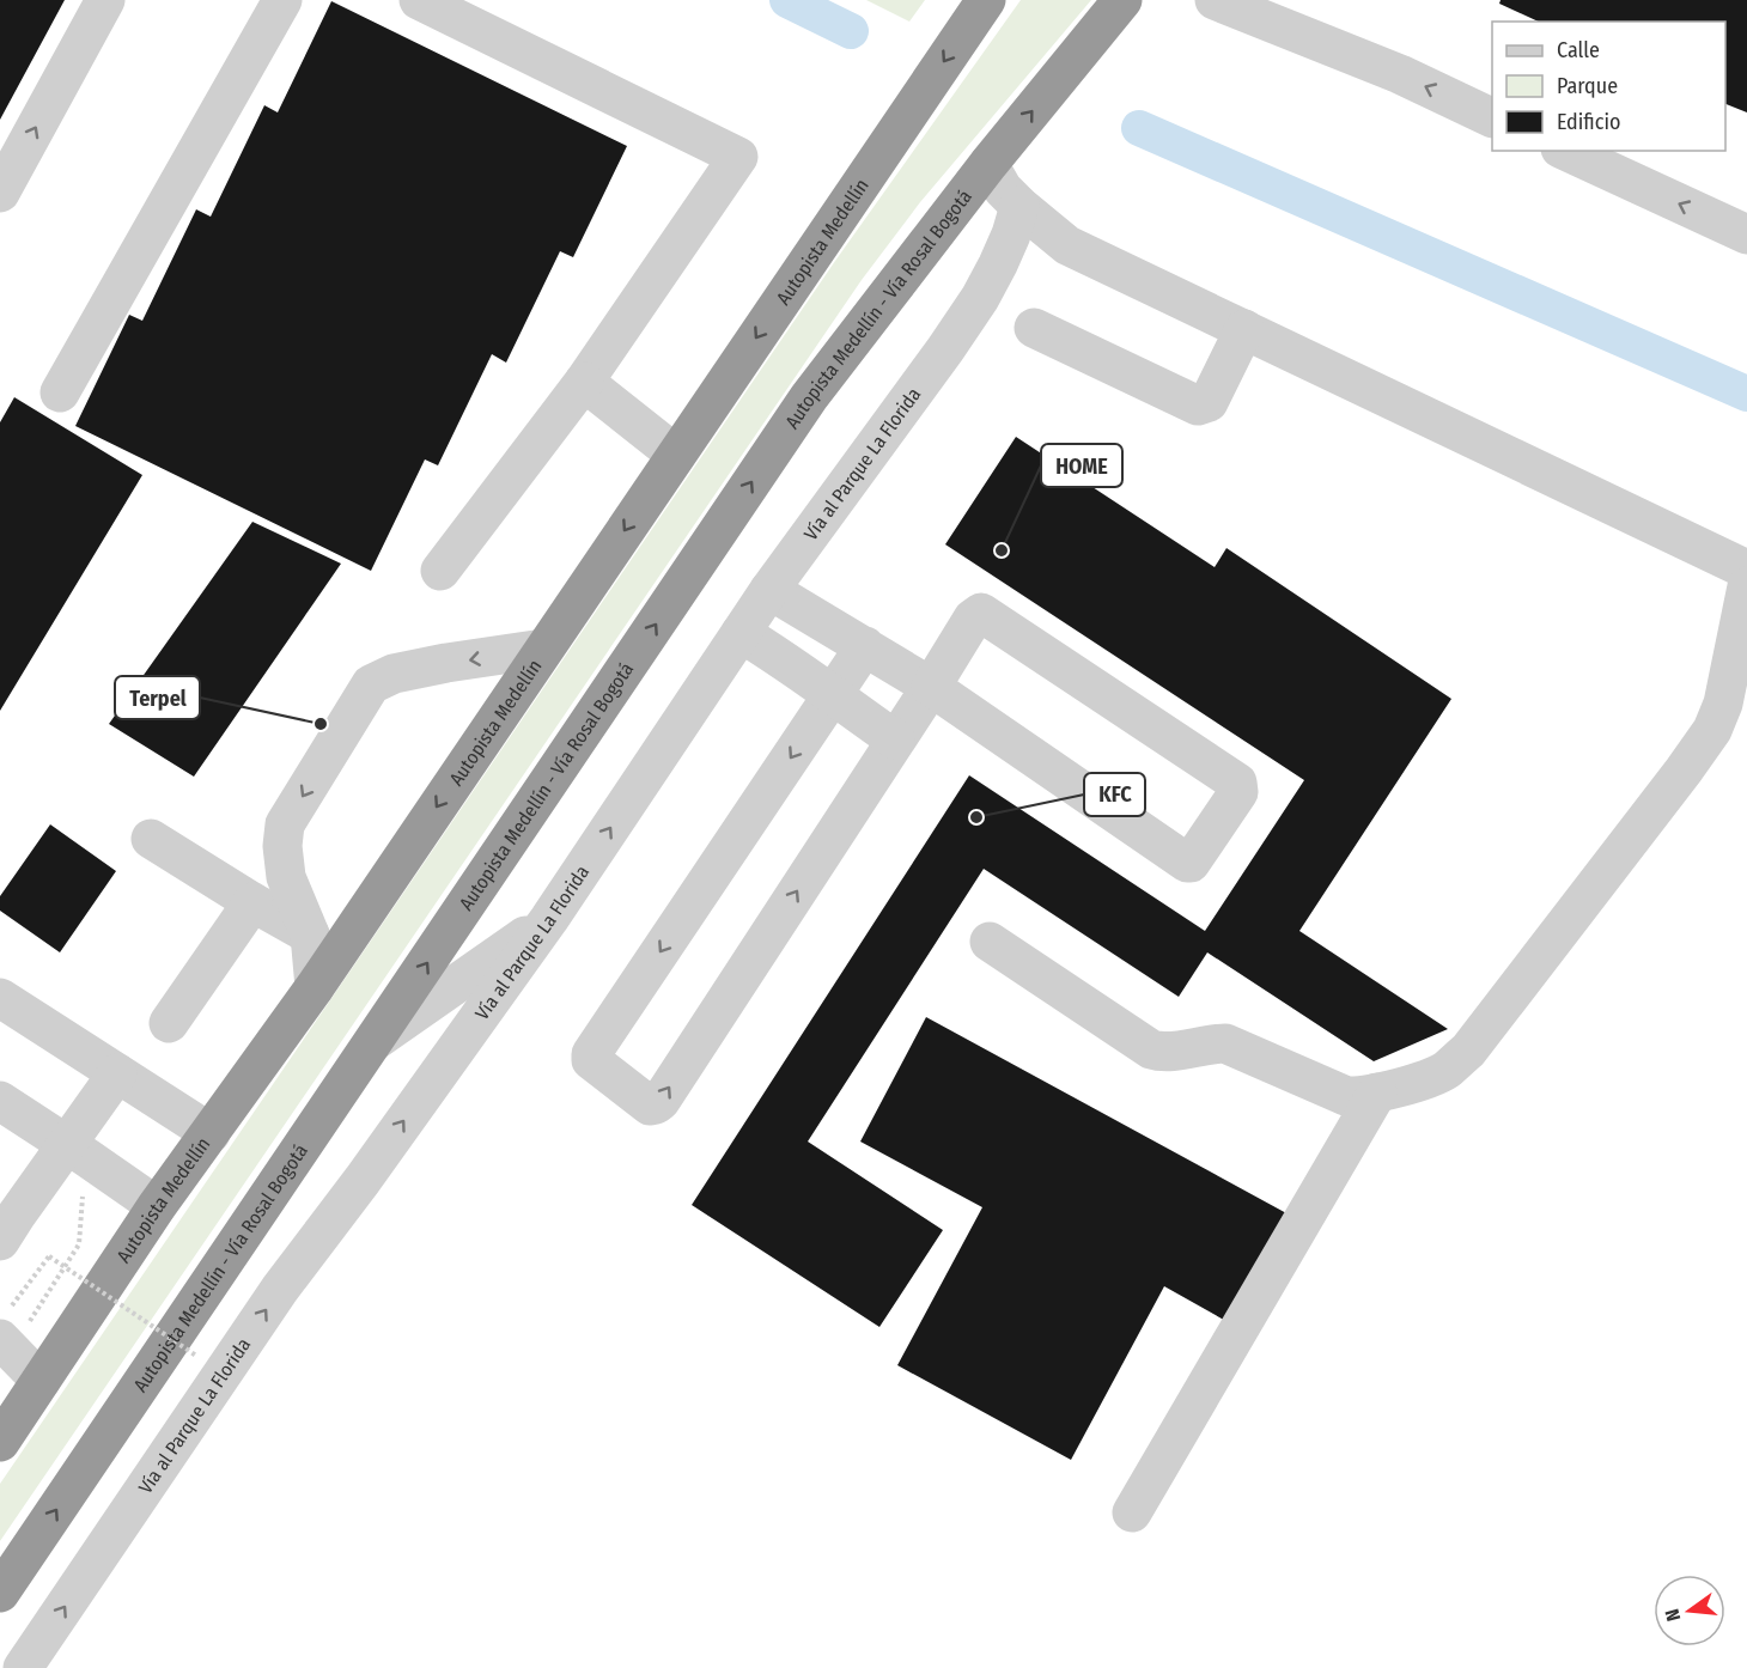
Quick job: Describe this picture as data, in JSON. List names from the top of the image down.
{
  "streets": {
    "highway": ["Autopista Medellín", "Autopista Medellín - Vía Rosal Bogotá"],
    "street": ["Vía al Parque La Florida"]
  },
  "one_way": ["Autopista Medellín", "Autopista Medellín - Vía Rosal Bogotá"],
  "places": ["HOME", "Terpel", "KFC"],
  "legend": ["Calle", "Parque", "Edificio"],
  "north": "left"
}
